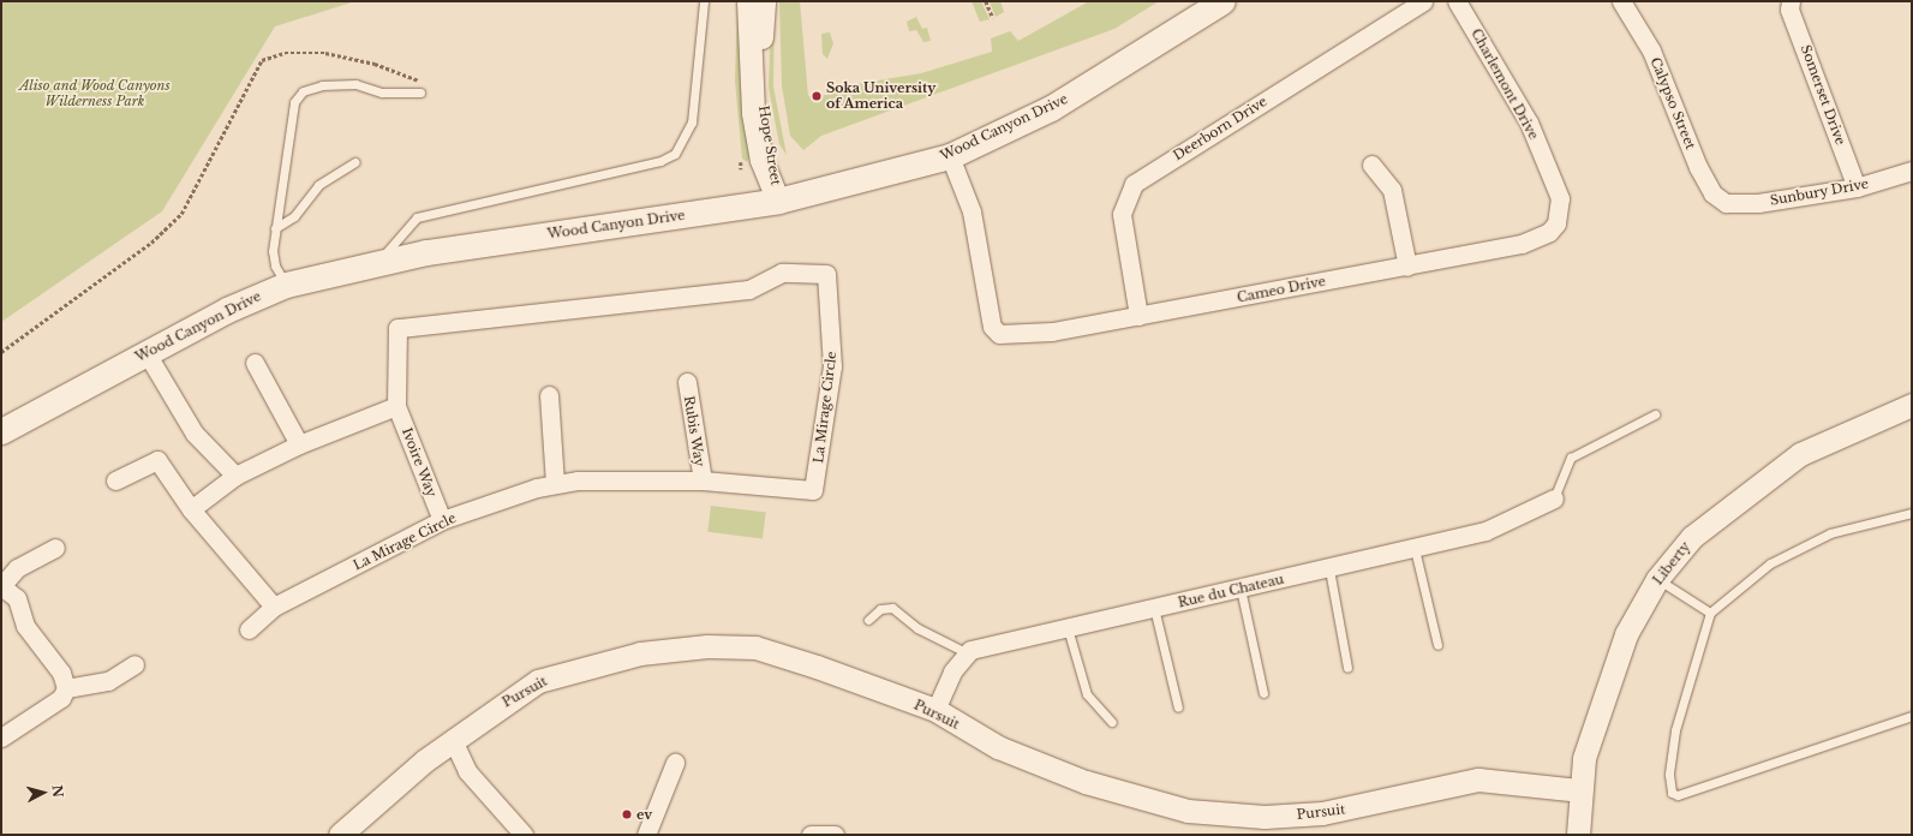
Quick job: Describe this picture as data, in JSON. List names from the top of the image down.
{
  "streets": {
    "main road": ["Wood Canyon Drive"],
    "street": [
      "Charlemont Drive",
      "Somerset Drive",
      "Calypso Street",
      "Deerborn Drive",
      "Hope Street",
      "Sunbury Drive",
      "Cameo Drive",
      "La Mirage Circle",
      "Rubis Way",
      "Ivoire Way",
      "Liberty",
      "Rue du Chateau",
      "Pursuit"
    ]
  },
  "crossings": [
    ["Charlemont Drive", "Cameo Drive"],
    ["Somerset Drive", "Sunbury Drive"],
    ["Calypso Street", "Sunbury Drive"],
    ["Wood Canyon Drive", "Hope Street"],
    ["Wood Canyon Drive", "Cameo Drive"],
    ["Deerborn Drive", "Cameo Drive"],
    ["La Mirage Circle", "Rubis Way"],
    ["La Mirage Circle", "Ivoire Way"],
    ["Liberty", "Pursuit"]
  ],
  "parks": ["Aliso and Wood Canyons Wilderness Park"],
  "places": ["Soka University of America", "ev"],
  "north": "right"
}
